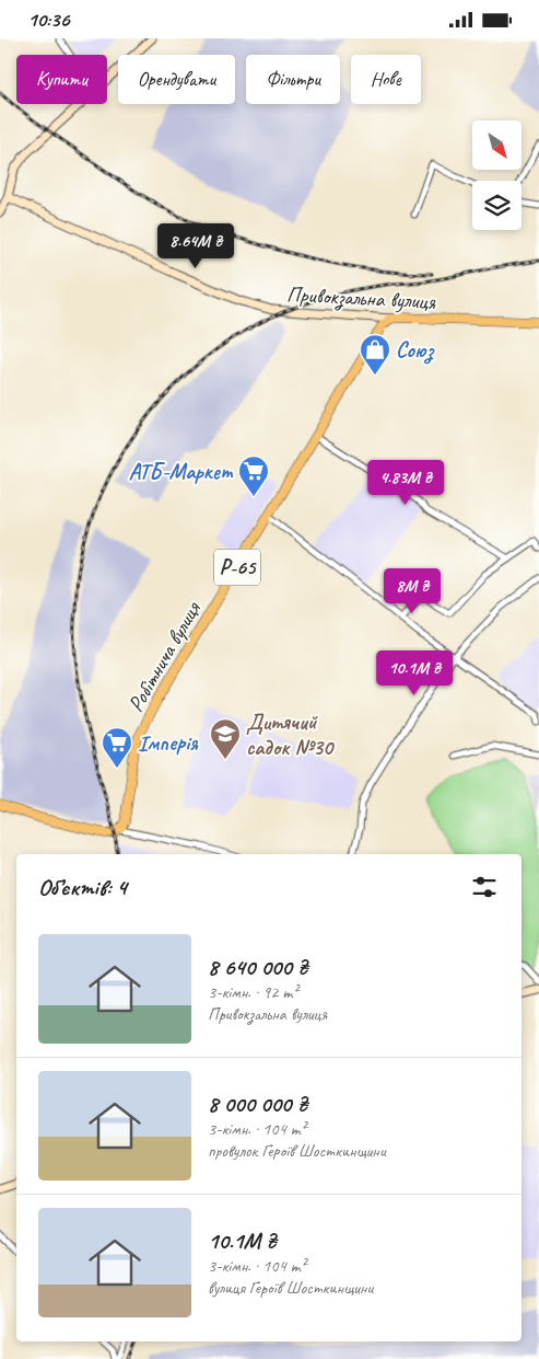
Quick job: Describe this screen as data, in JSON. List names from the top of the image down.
{
  "streets": {
    "main road": ["Привокзальна вулиця", "Р-65", "Робітнича вулиця"]
  },
  "crossings": [
    ["Привокзальна вулиця", "Робітнича вулиця"]
  ],
  "places": {
    "shop": ["Союз"],
    "supermarket": ["АТБ-Маркет", "Імперія"],
    "school or university": ["Дитячий садок №30"]
  },
  "north": "bottom right",
  "page": {
    "status": "10:36",
    "chip": [
      "Купити",
      "Орендувати",
      "Фільтри",
      "Нове"
    ],
    "price": [
      "8.64M ₴",
      "4.83M ₴",
      "8M ₴",
      "10.1M ₴"
    ],
    "heading": "Об’єктів: 4",
    "list": [
      {
        "name": "8 640 000 ₴",
        "note": "3-кімн. · 92 m² · Привокзальна вулиця"
      },
      {
        "name": "8 000 000 ₴",
        "note": "3-кімн. · 104 m² · провулок Героїв Шосткинщини"
      },
      {
        "name": "10.1M ₴",
        "note": "3-кімн. · 104 m² · вулиця Героїв Шосткинщини"
      }
    ]
  }
}
